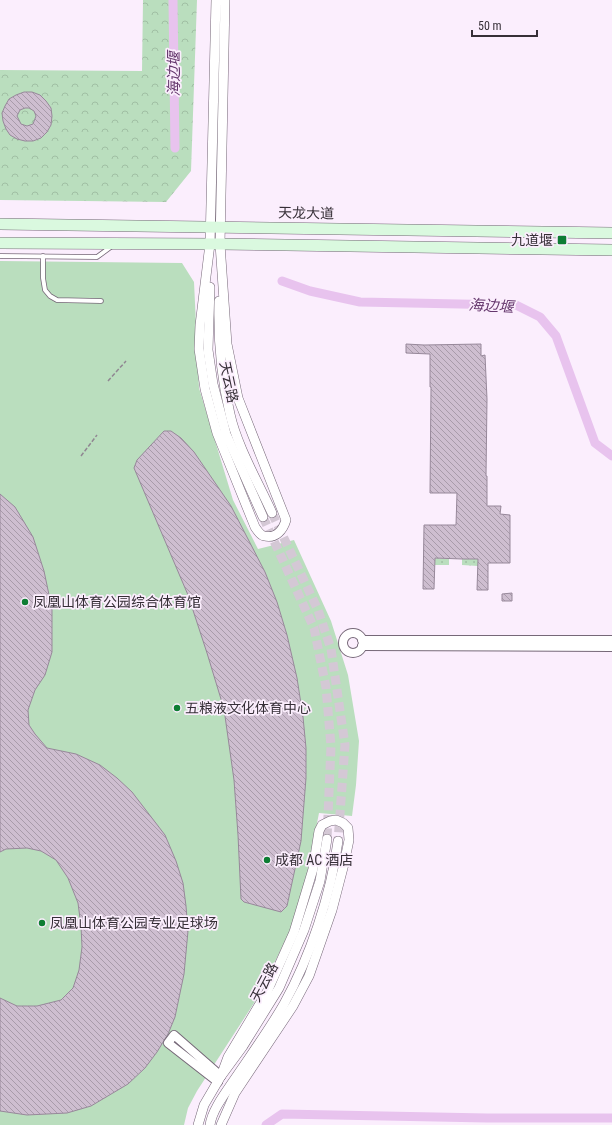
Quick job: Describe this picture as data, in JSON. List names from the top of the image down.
{
  "streets": {
    "main road": ["天龙大道"],
    "street": ["天云路"]
  },
  "water": ["海边堰"],
  "places": {
    "transit": ["九道堰"],
    "other": [
      "凤凰山体育公园综合体育馆",
      "五粮液文化体育中心",
      "成都 AC 酒店",
      "凤凰山体育公园专业足球场"
    ]
  },
  "scale_bar": "50 m"
}
